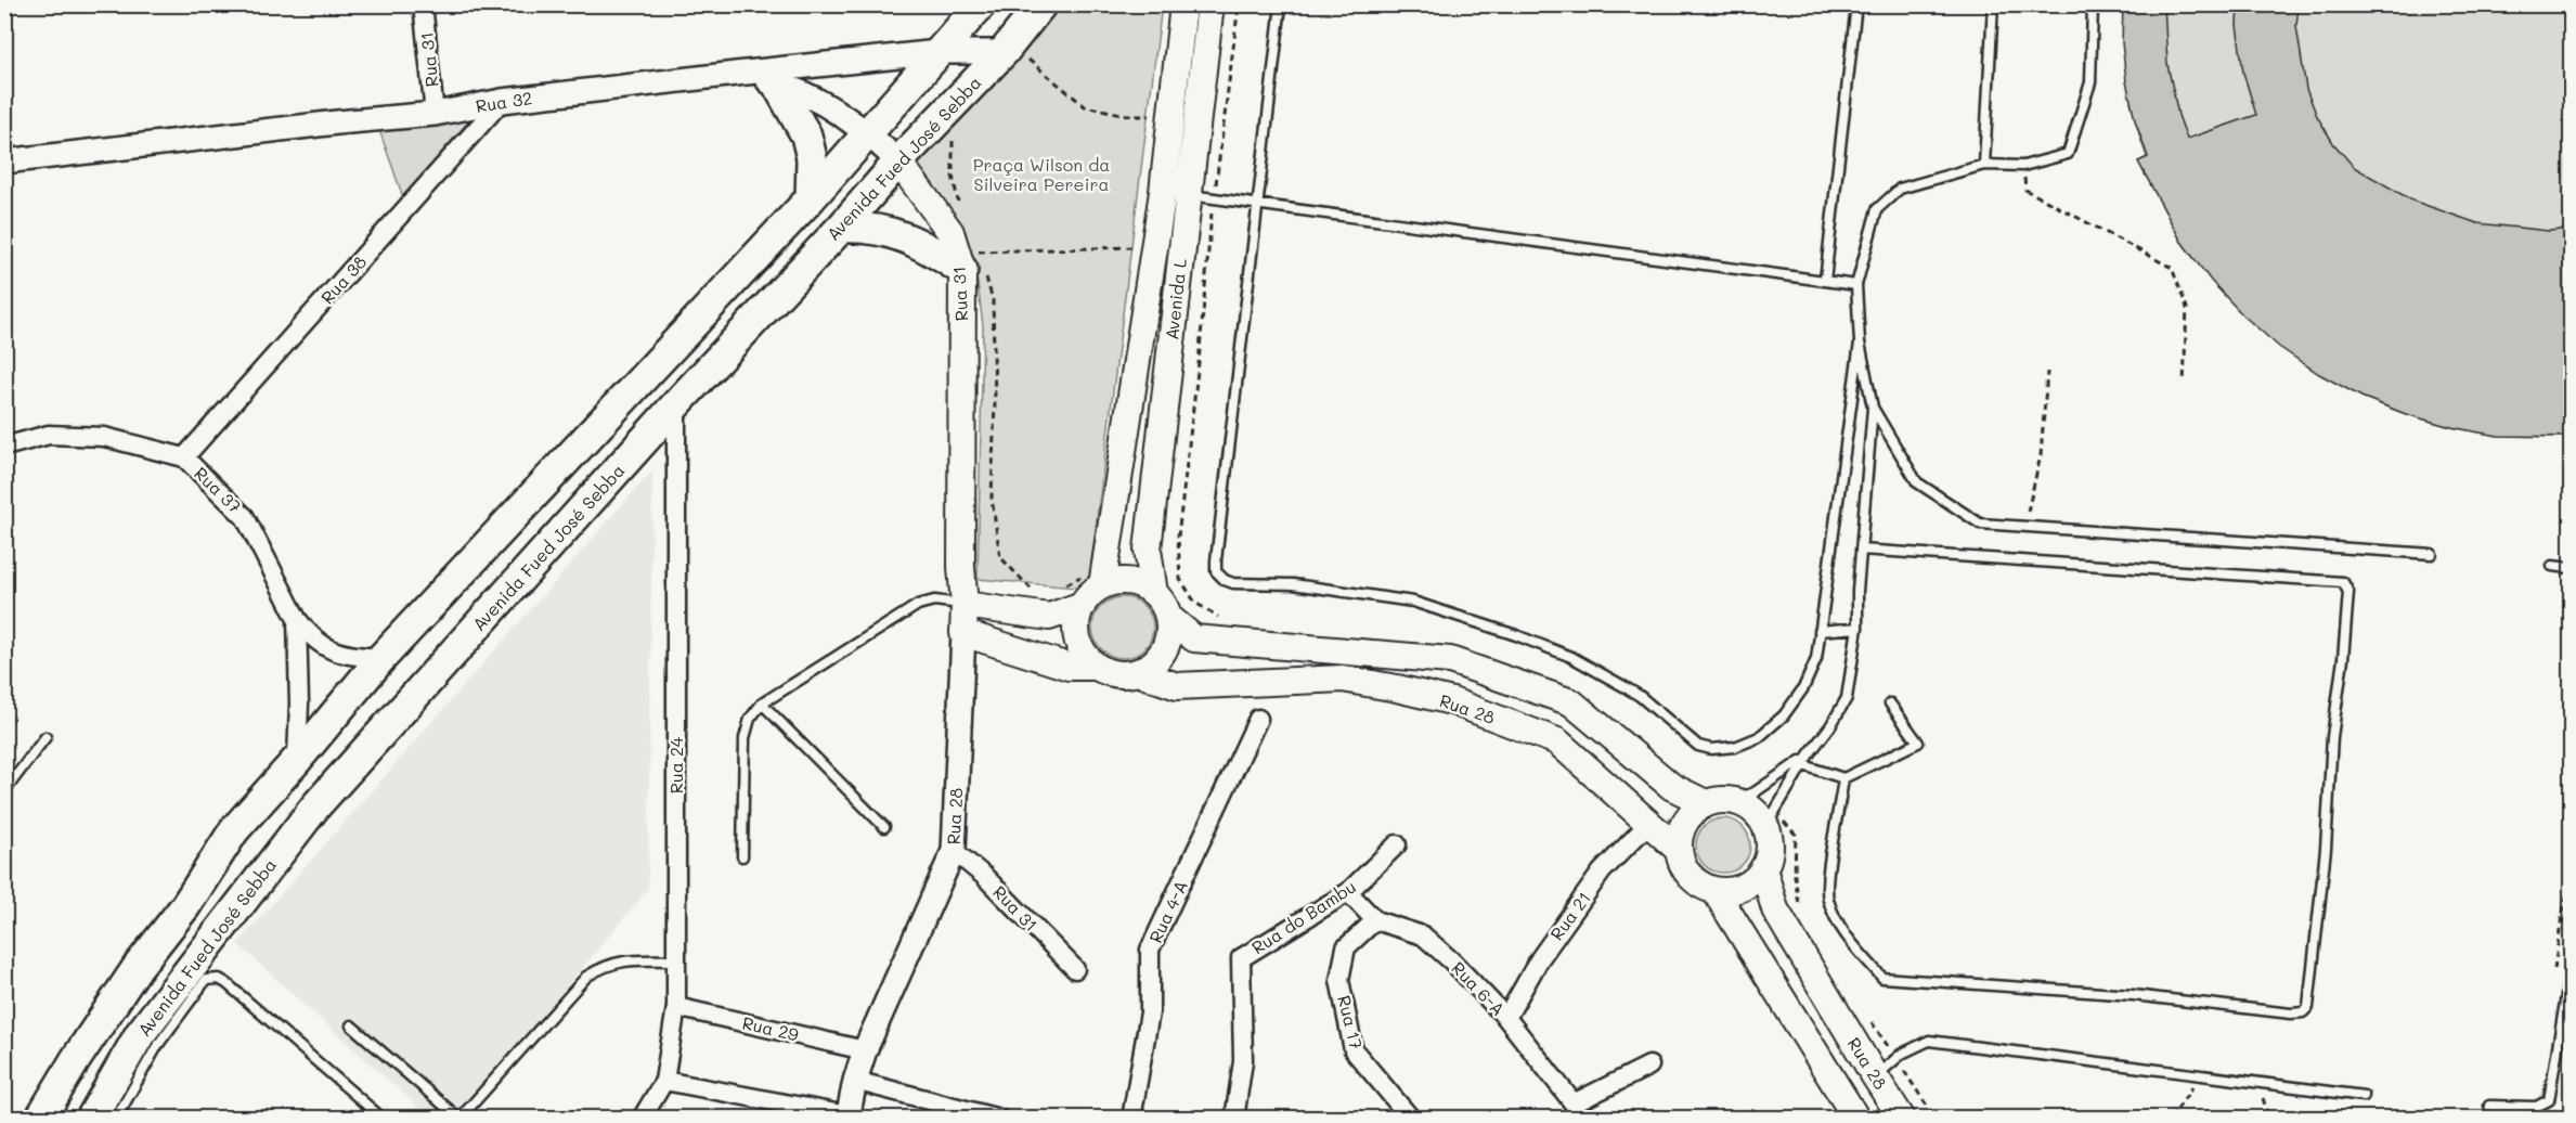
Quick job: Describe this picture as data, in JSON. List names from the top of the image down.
{
  "streets": {
    "main road": [
      "Rua 31",
      "Avenida Fued José Sebba",
      "Avenida L",
      "Rua 28"
    ],
    "street": [
      "Rua 32",
      "Rua 38",
      "Rua 37",
      "Rua 24",
      "Rua 4-A",
      "Rua 21",
      "Rua do Bambu",
      "Rua 6-A",
      "Rua 17",
      "Rua 29"
    ]
  },
  "crossings": [
    ["Rua 31", "Rua 32"],
    ["Rua 31", "Avenida Fued José Sebba"],
    ["Rua 31", "Rua 28"],
    ["Rua 32", "Avenida Fued José Sebba"],
    ["Rua 32", "Rua 38"],
    ["Avenida Fued José Sebba", "Rua 24"],
    ["Rua 38", "Rua 37"],
    ["Avenida L", "Rua 28"],
    ["Rua 28", "Rua 21"],
    ["Rua 28", "Rua 29"],
    ["Rua 24", "Rua 29"],
    ["Rua 21", "Rua 6-A"],
    ["Rua do Bambu", "Rua 6-A"],
    ["Rua 6-A", "Rua 17"]
  ],
  "parks": ["Praça Wilson da Silveira Pereira"]
}
